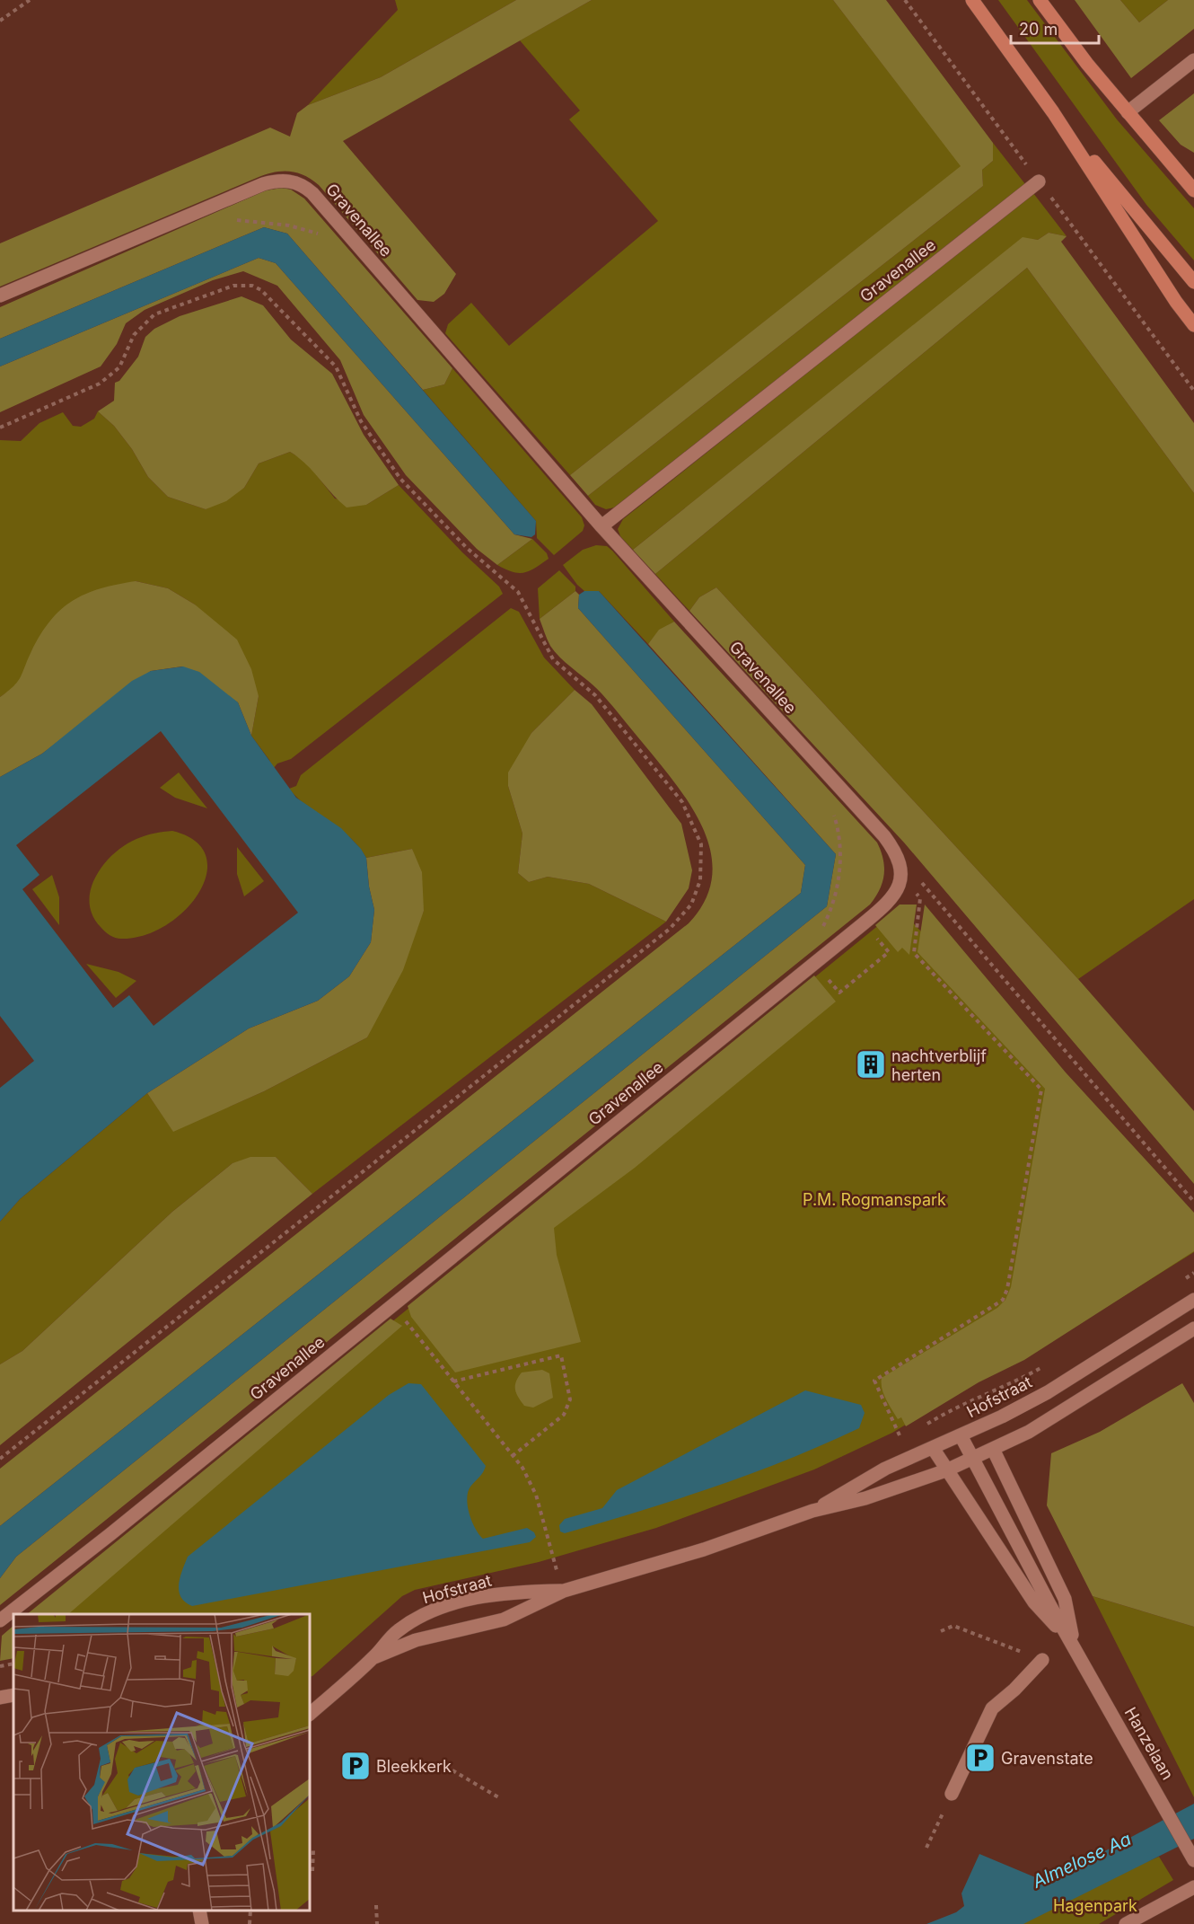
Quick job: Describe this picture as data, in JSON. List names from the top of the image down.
{
  "streets": {
    "street": ["Gravenallee", "Hofstraat", "Hanzelaan"]
  },
  "crossings": [
    ["Hofstraat", "Hanzelaan"]
  ],
  "water": ["Almelose Aa"],
  "parks": ["P.M. Rogmanspark", "Hagenpark"],
  "places": {
    "building": ["nachtverblijf herten"],
    "parking": ["Gravenstate", "Bleekkerk"]
  },
  "scale_bar": "20 m"
}
